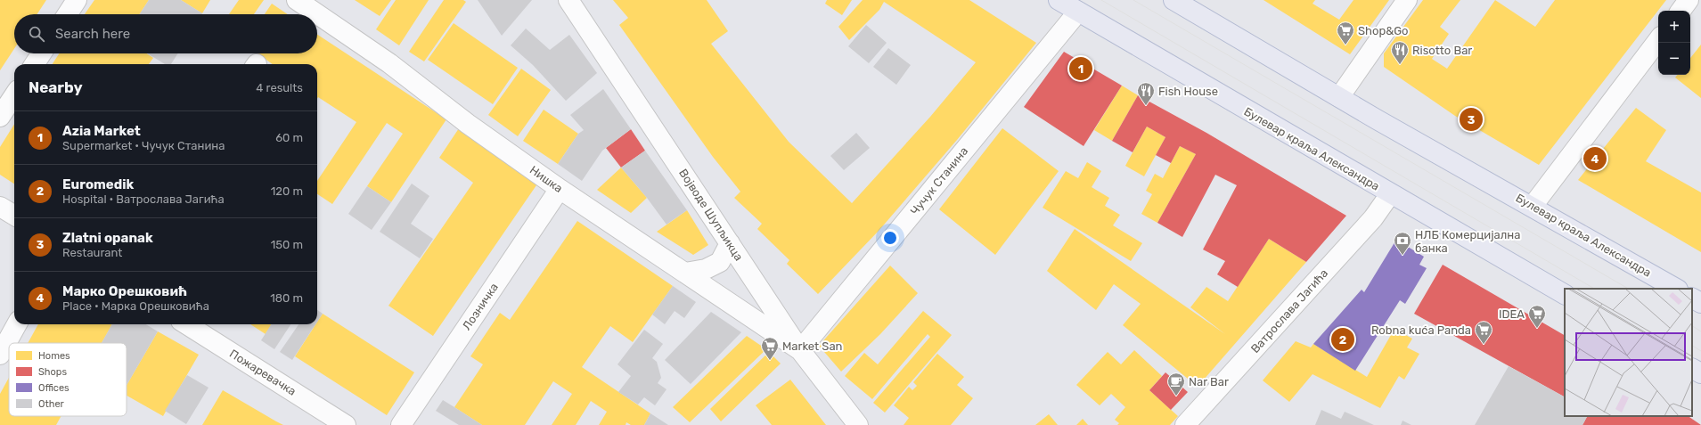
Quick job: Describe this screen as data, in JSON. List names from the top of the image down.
{
  "streets": {
    "main road": ["Булевар краља Александра"],
    "street": [
      "Нишка",
      "Чучук Станина",
      "Војводе Шупљикца",
      "Лозничка",
      "Ватрослава Јагића",
      "Пожаревачка"
    ]
  },
  "crossings": [
    ["Булевар краља Александра", "Чучук Станина"],
    ["Булевар краља Александра", "Ватрослава Јагића"],
    ["Нишка", "Чучук Станина"],
    ["Нишка", "Војводе Шупљикца"],
    ["Нишка", "Лозничка"],
    ["Чучук Станина", "Војводе Шупљикца"]
  ],
  "places": {
    "supermarket": [
      "Shop&Go",
      "IDEA",
      "Robna kuća Panda",
      "Market San"
    ],
    "restaurant": ["Risotto Bar", "Fish House"],
    "bank": ["НЛБ Комерцијална банка"],
    "cafe": ["Nar Bar"]
  },
  "legend": [
    "Homes",
    "Shops",
    "Offices",
    "Other"
  ],
  "page": {
    "map_buttons": ["+", "−"],
    "search": "Search here",
    "pins": [
      "1",
      "3",
      "4",
      "2"
    ],
    "heading": ["Nearby", "4 results"],
    "list": [
      {
        "mark": "1",
        "name": "Azia Market",
        "note": "Supermarket · Чучук Станина",
        "value": "60 m"
      },
      {
        "mark": "2",
        "name": "Euromedik",
        "note": "Hospital · Ватрослава Јагића",
        "value": "120 m"
      },
      {
        "mark": "3",
        "name": "Zlatni opanak",
        "note": "Restaurant",
        "value": "150 m"
      },
      {
        "mark": "4",
        "name": "Марко Орешковић",
        "note": "Place · Марка Орешковића",
        "value": "180 m"
      }
    ]
  }
}
